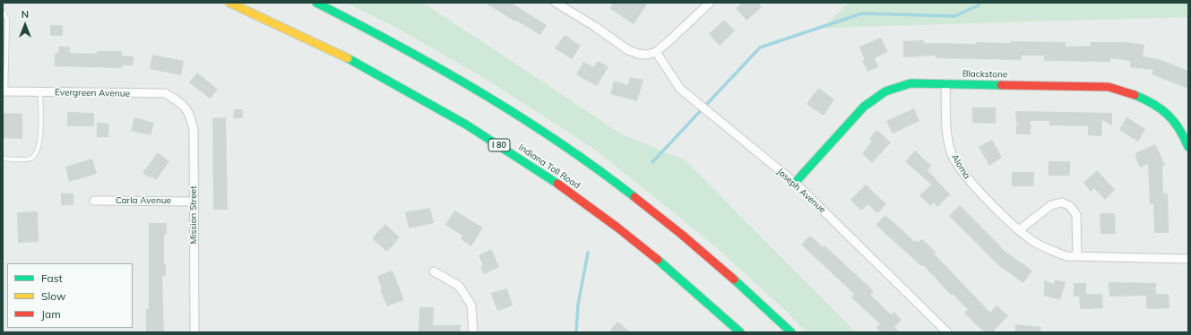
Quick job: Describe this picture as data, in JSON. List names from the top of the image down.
{
  "streets": {
    "main road": ["Blackstone", "I 80", "Indiana Toll Road"],
    "street": [
      "Evergreen Avenue",
      "Aloma",
      "Joseph Avenue",
      "Carla Avenue",
      "Mission Street"
    ]
  },
  "crossings": [
    ["Blackstone", "Aloma"],
    ["Blackstone", "Joseph Avenue"],
    ["Evergreen Avenue", "Mission Street"],
    ["Carla Avenue", "Mission Street"]
  ],
  "legend": ["Fast", "Slow", "Jam"],
  "north": "top"
}
